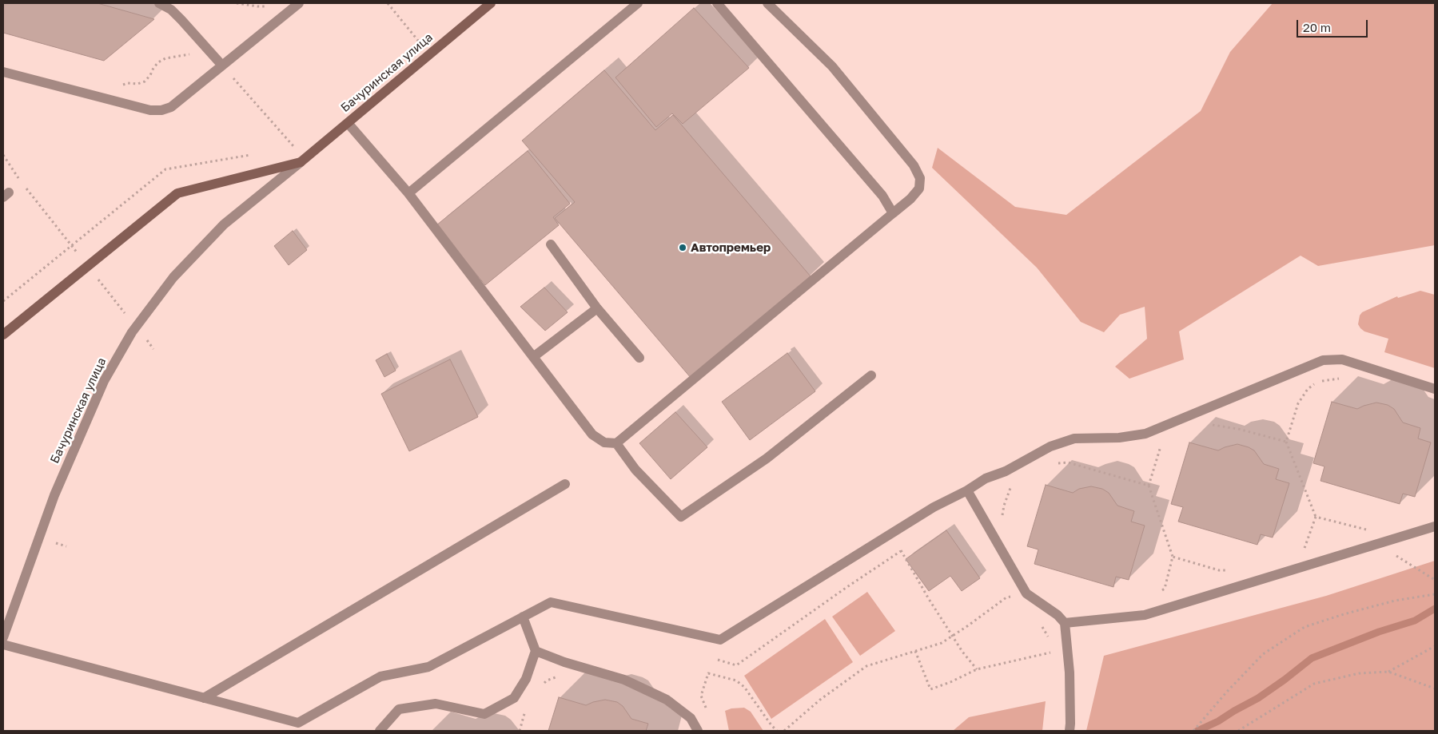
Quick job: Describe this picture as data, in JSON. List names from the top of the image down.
{
  "streets": {
    "street": ["Бачуринская улица"]
  },
  "places": ["Автопремьер"],
  "scale_bar": "20 m"
}
